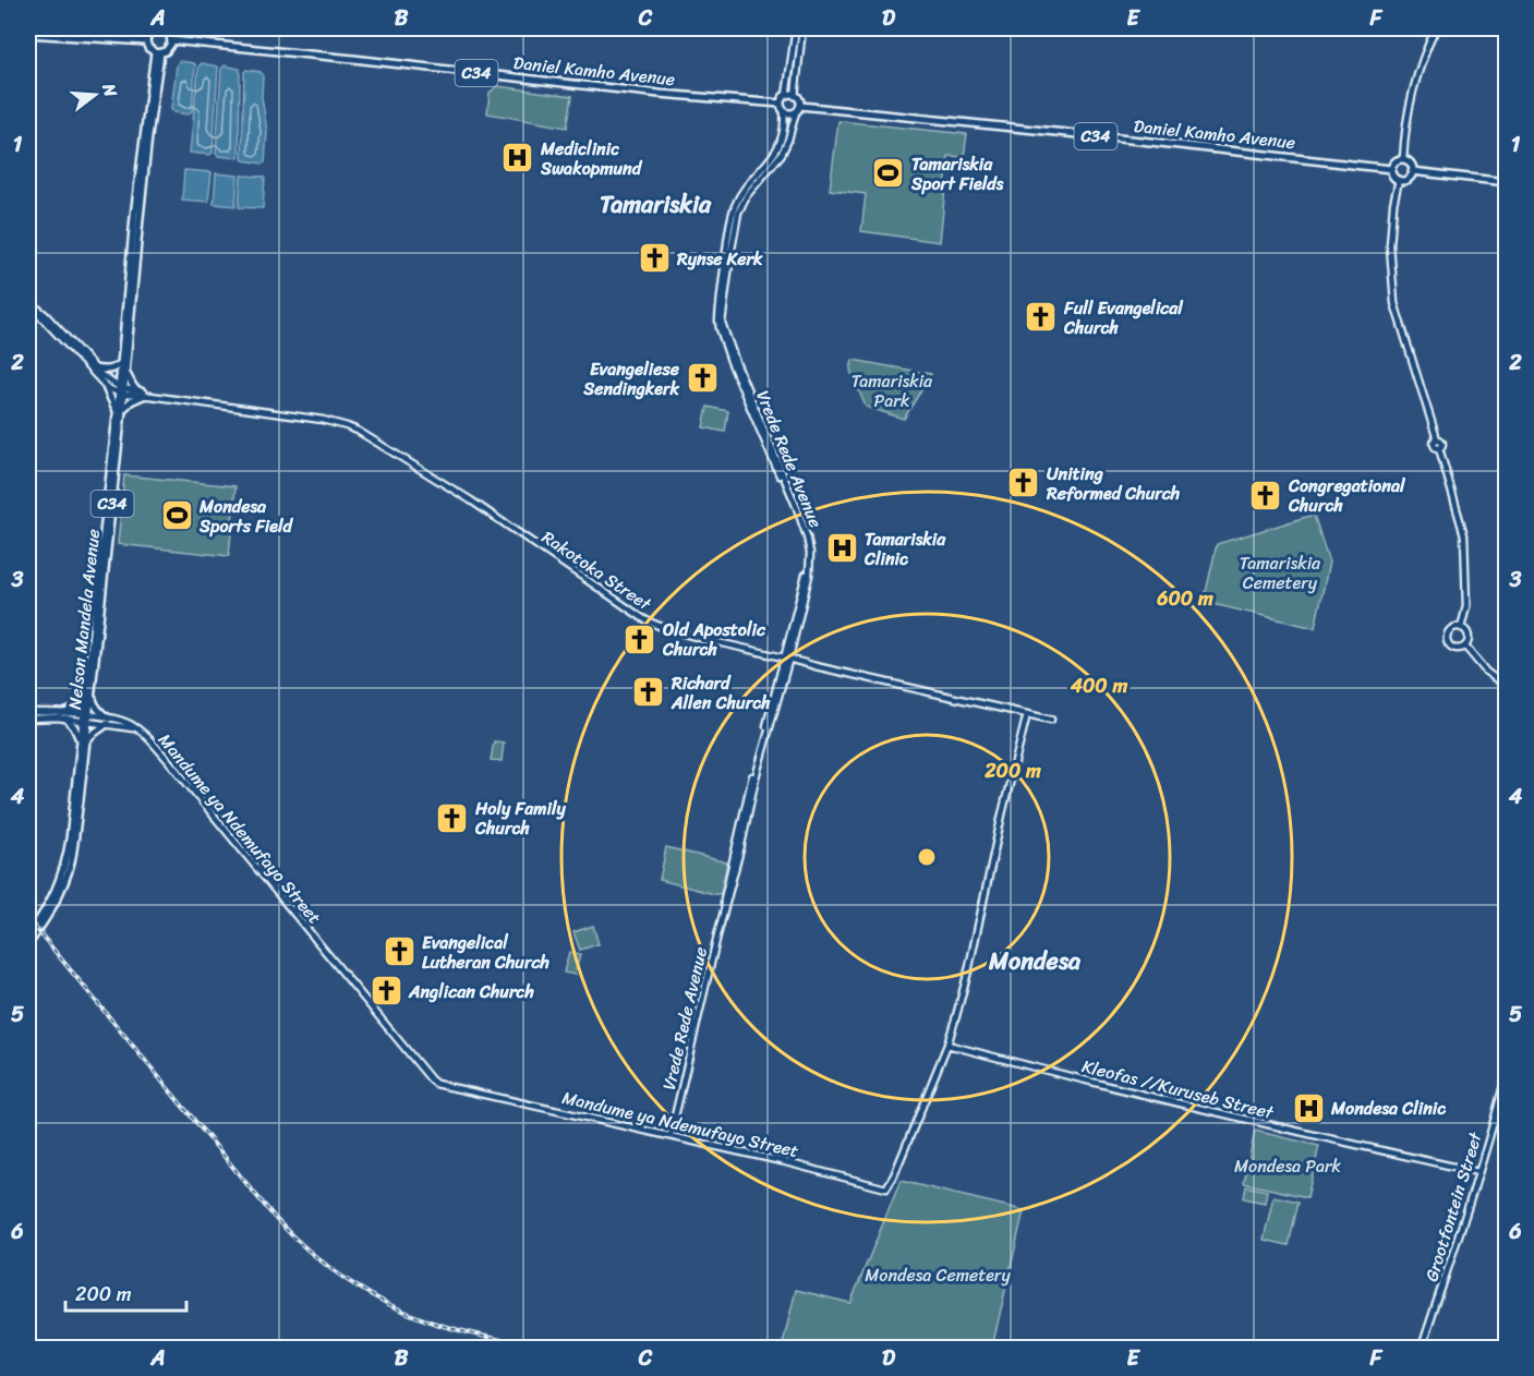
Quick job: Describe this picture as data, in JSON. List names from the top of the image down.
{
  "streets": {
    "main road": ["Daniel Kamho Avenue", "C34", "Nelson Mandela Avenue"],
    "street": [
      "Vrede Rede Avenue",
      "Rakotoka Street",
      "Mandume ya Ndemufayo Street",
      "Kleofas //Kuruseb Street",
      "Grootfontein Street"
    ]
  },
  "crossings": [
    ["Daniel Kamho Avenue", "Vrede Rede Avenue"],
    ["Vrede Rede Avenue", "Rakotoka Street"],
    ["Vrede Rede Avenue", "Mandume ya Ndemufayo Street"],
    ["Rakotoka Street", "Nelson Mandela Avenue"],
    ["Rakotoka Street", "Mandume ya Ndemufayo Street"],
    ["Nelson Mandela Avenue", "Mandume ya Ndemufayo Street"],
    ["Mandume ya Ndemufayo Street", "Kleofas //Kuruseb Street"],
    ["Kleofas //Kuruseb Street", "Grootfontein Street"]
  ],
  "districts": ["Tamariskia", "Mondesa"],
  "parks": [
    "Tamariskia Park",
    "Tamariskia Cemetery",
    "Mondesa Park",
    "Mondesa Cemetery"
  ],
  "places": {
    "hospital": ["Mediclinic Swakopmund", "Tamariskia Clinic", "Mondesa Clinic"],
    "sports": ["Tamariskia Sport Fields", "Mondesa Sports Field"],
    "church": [
      "Rynse Kerk",
      "Full Evangelical Church",
      "Evangeliese Sendingkerk",
      "Uniting Reformed Church",
      "Congregational Church",
      "Old Apostolic Church",
      "Richard Allen Church",
      "Holy Family Church",
      "Evangelical Lutheran Church",
      "Anglican Church"
    ]
  },
  "scale_bar": "200 m",
  "north": "right",
  "grid": {
    "columns": [
      "A",
      "B",
      "C",
      "D",
      "E",
      "F"
    ],
    "rows": [
      "1",
      "2",
      "3",
      "4",
      "5",
      "6"
    ]
  },
  "rings": ["600 m", "400 m", "200 m"]
}
